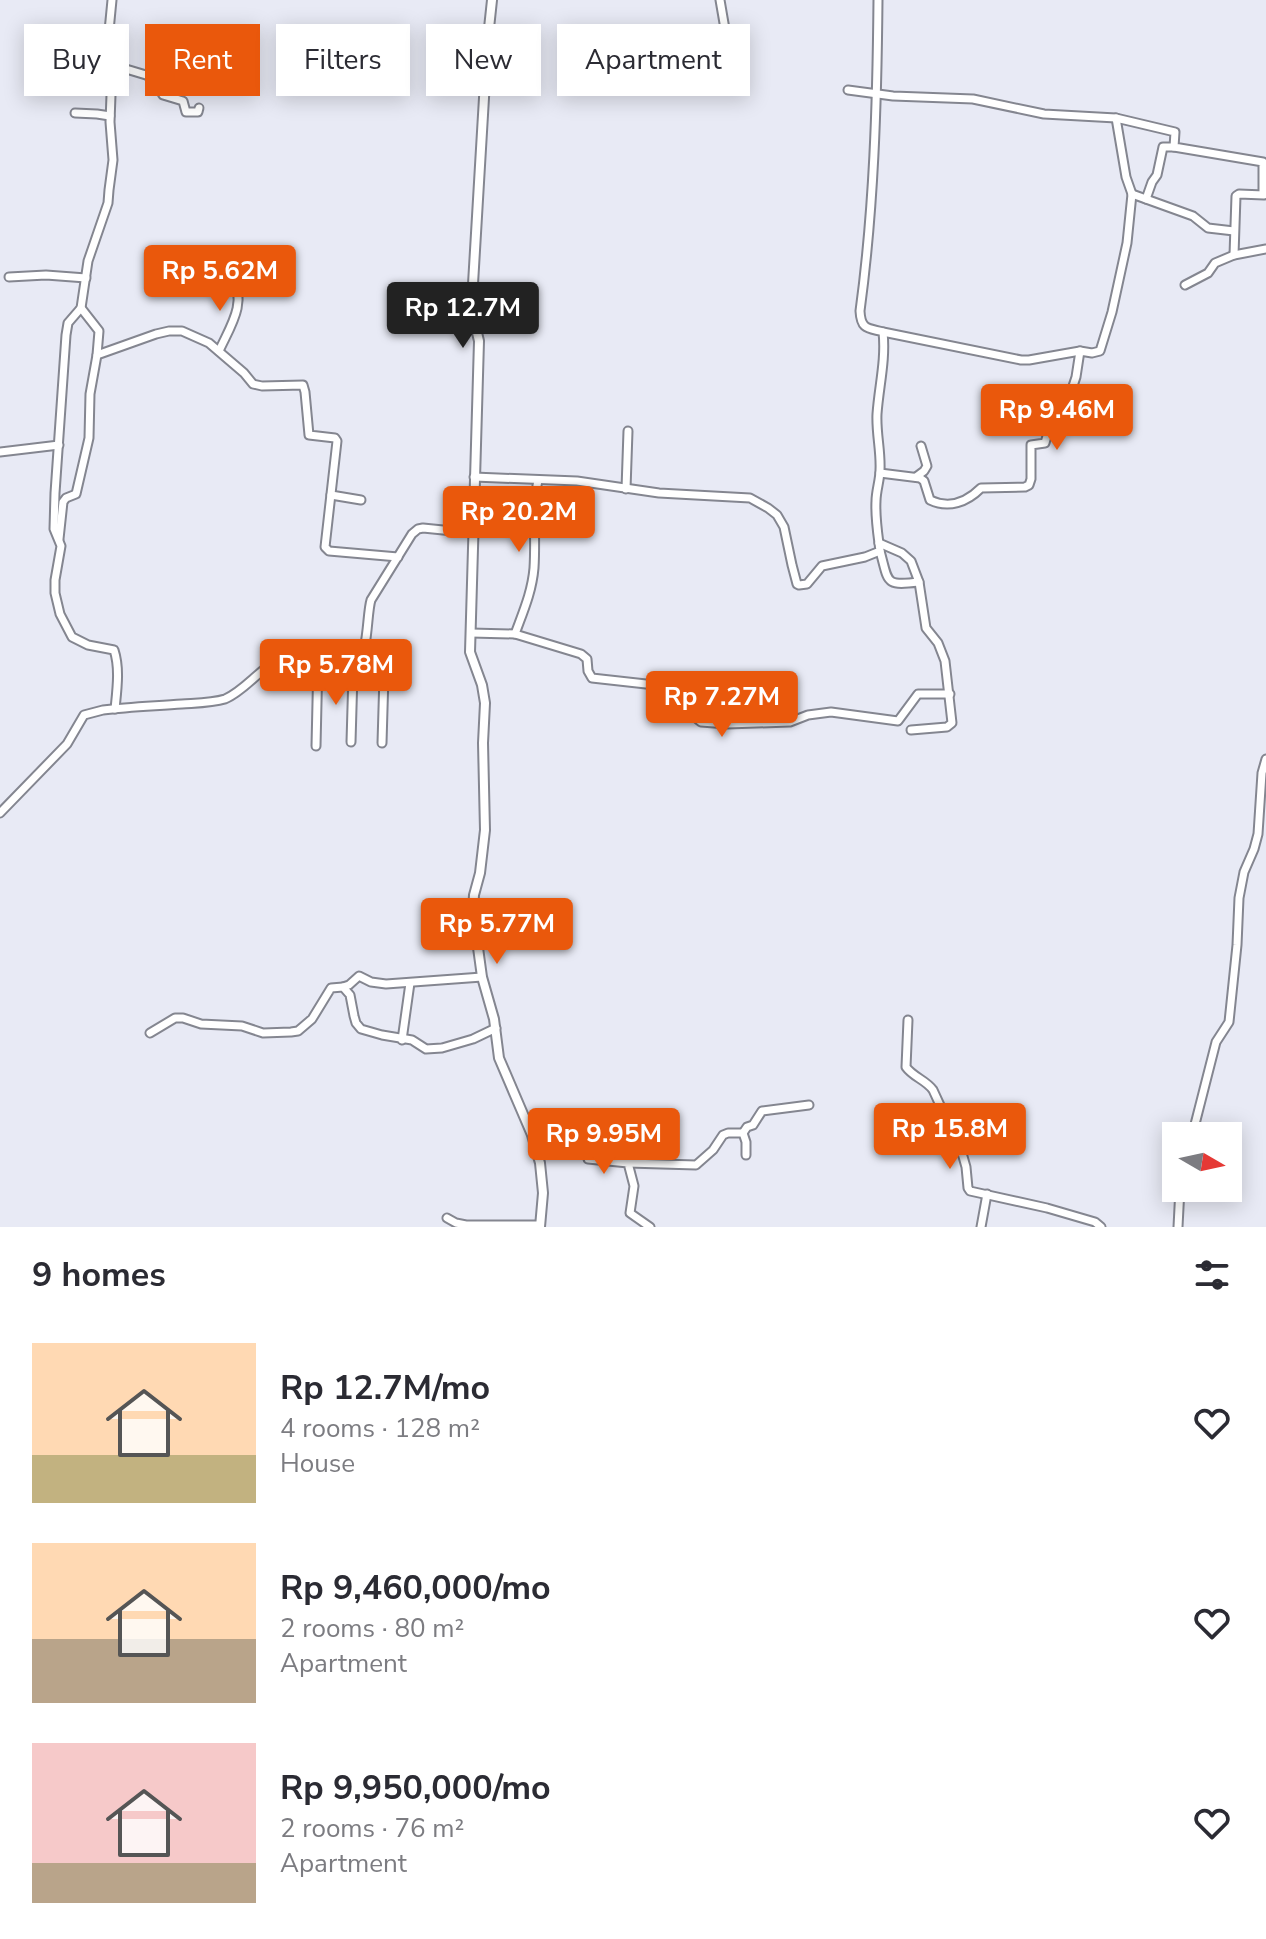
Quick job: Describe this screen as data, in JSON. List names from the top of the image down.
{
  "north": "right",
  "page": {
    "chip": [
      "Buy",
      "Rent",
      "Filters",
      "New",
      "Apartment"
    ],
    "price": [
      "Rp 5.62M",
      "Rp 12.7M",
      "Rp 9.46M",
      "Rp 20.2M",
      "Rp 5.78M",
      "Rp 7.27M",
      "Rp 5.77M",
      "Rp 15.8M",
      "Rp 9.95M"
    ],
    "heading": "9 homes",
    "list": [
      {
        "name": "Rp 12.7M/mo",
        "note": "4 rooms · 128 m² · House"
      },
      {
        "name": "Rp 9,460,000/mo",
        "note": "2 rooms · 80 m² · Apartment"
      },
      {
        "name": "Rp 9,950,000/mo",
        "note": "2 rooms · 76 m² · Apartment"
      }
    ]
  }
}
